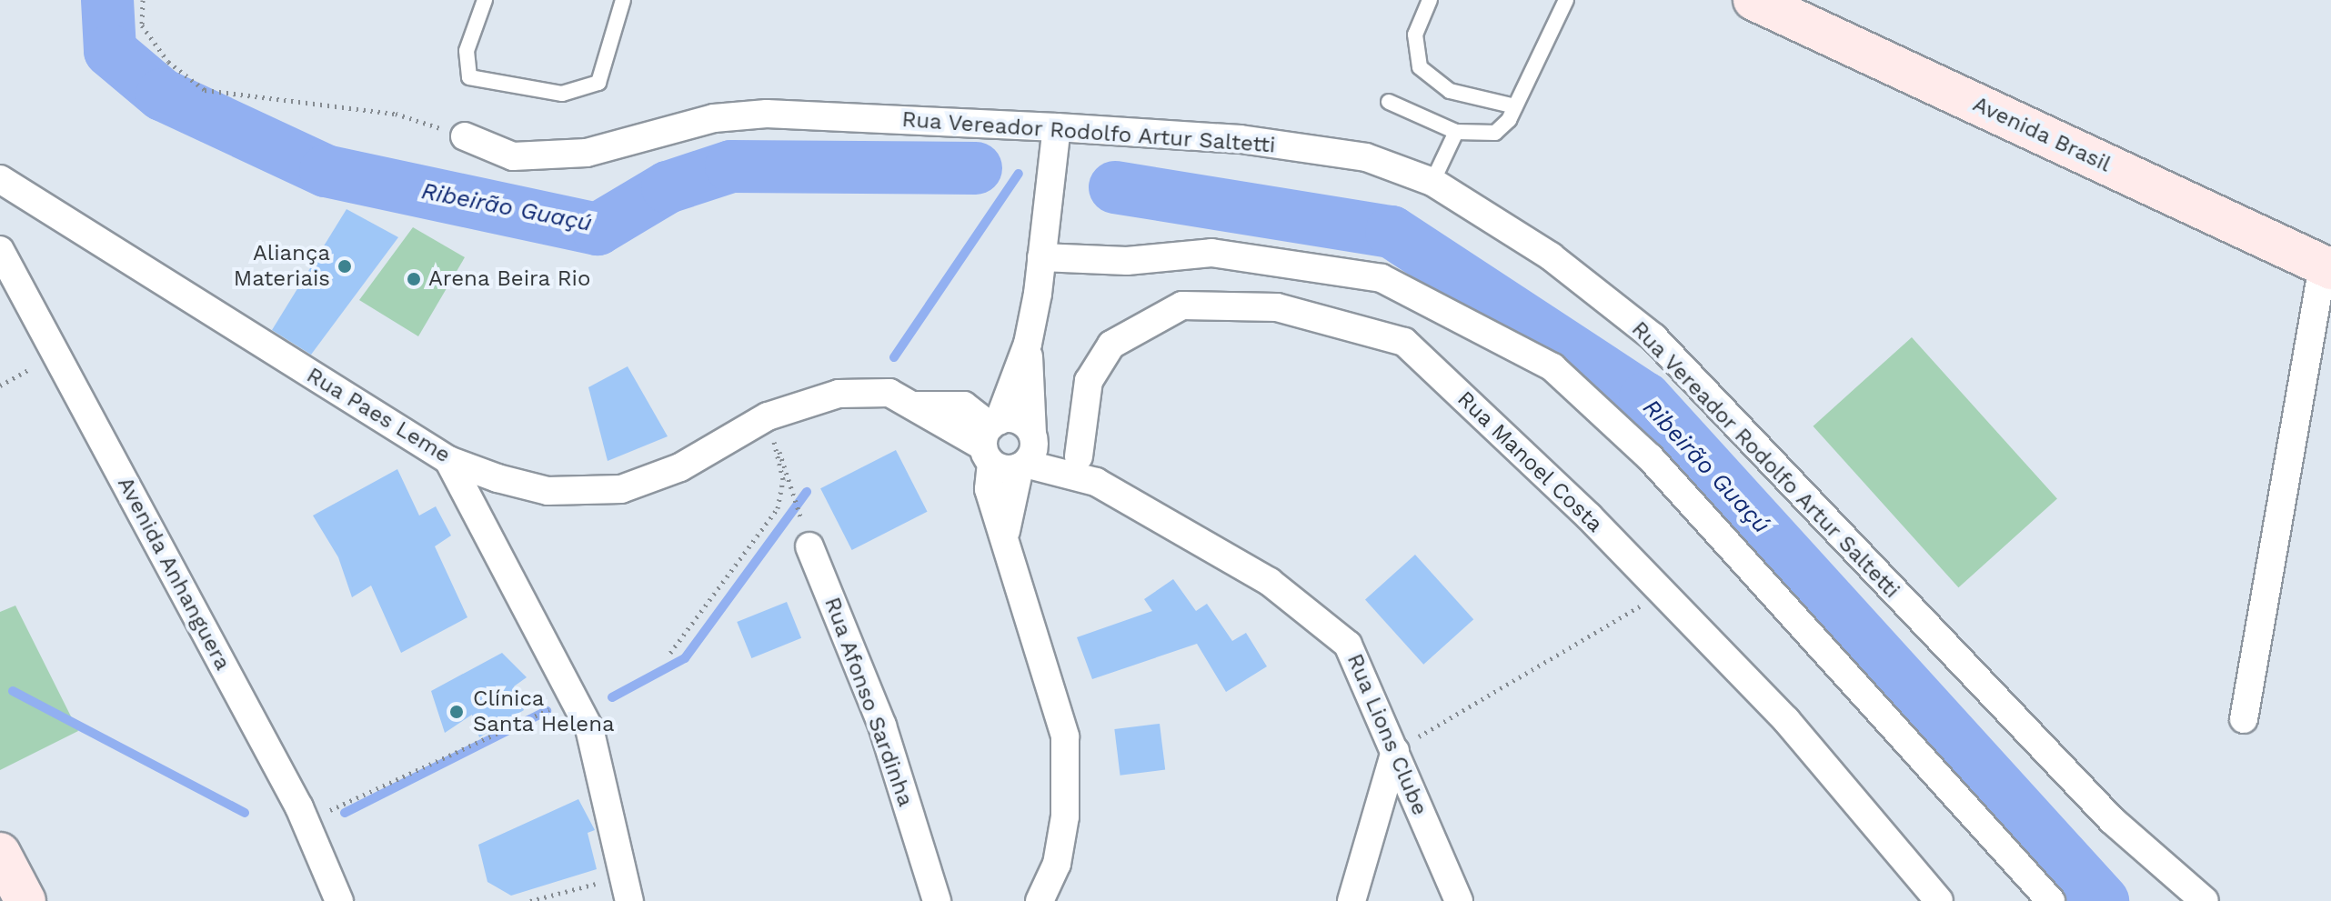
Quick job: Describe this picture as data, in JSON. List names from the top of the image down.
{
  "streets": {
    "main road": ["Avenida Brasil"],
    "street": [
      "Rua Vereador Rodolfo Artur Saltetti",
      "Rua Paes Leme",
      "Rua Manoel Costa",
      "Avenida Anhanguera",
      "Rua Afonso Sardinha",
      "Rua Lions Clube"
    ]
  },
  "crossings": [
    ["Rua Manoel Costa", "Rua Lions Clube"]
  ],
  "water": ["Ribeirão Guaçú"],
  "places": ["Aliança Materiais", "Arena Beira Rio", "Clínica Santa Helena"]
}
